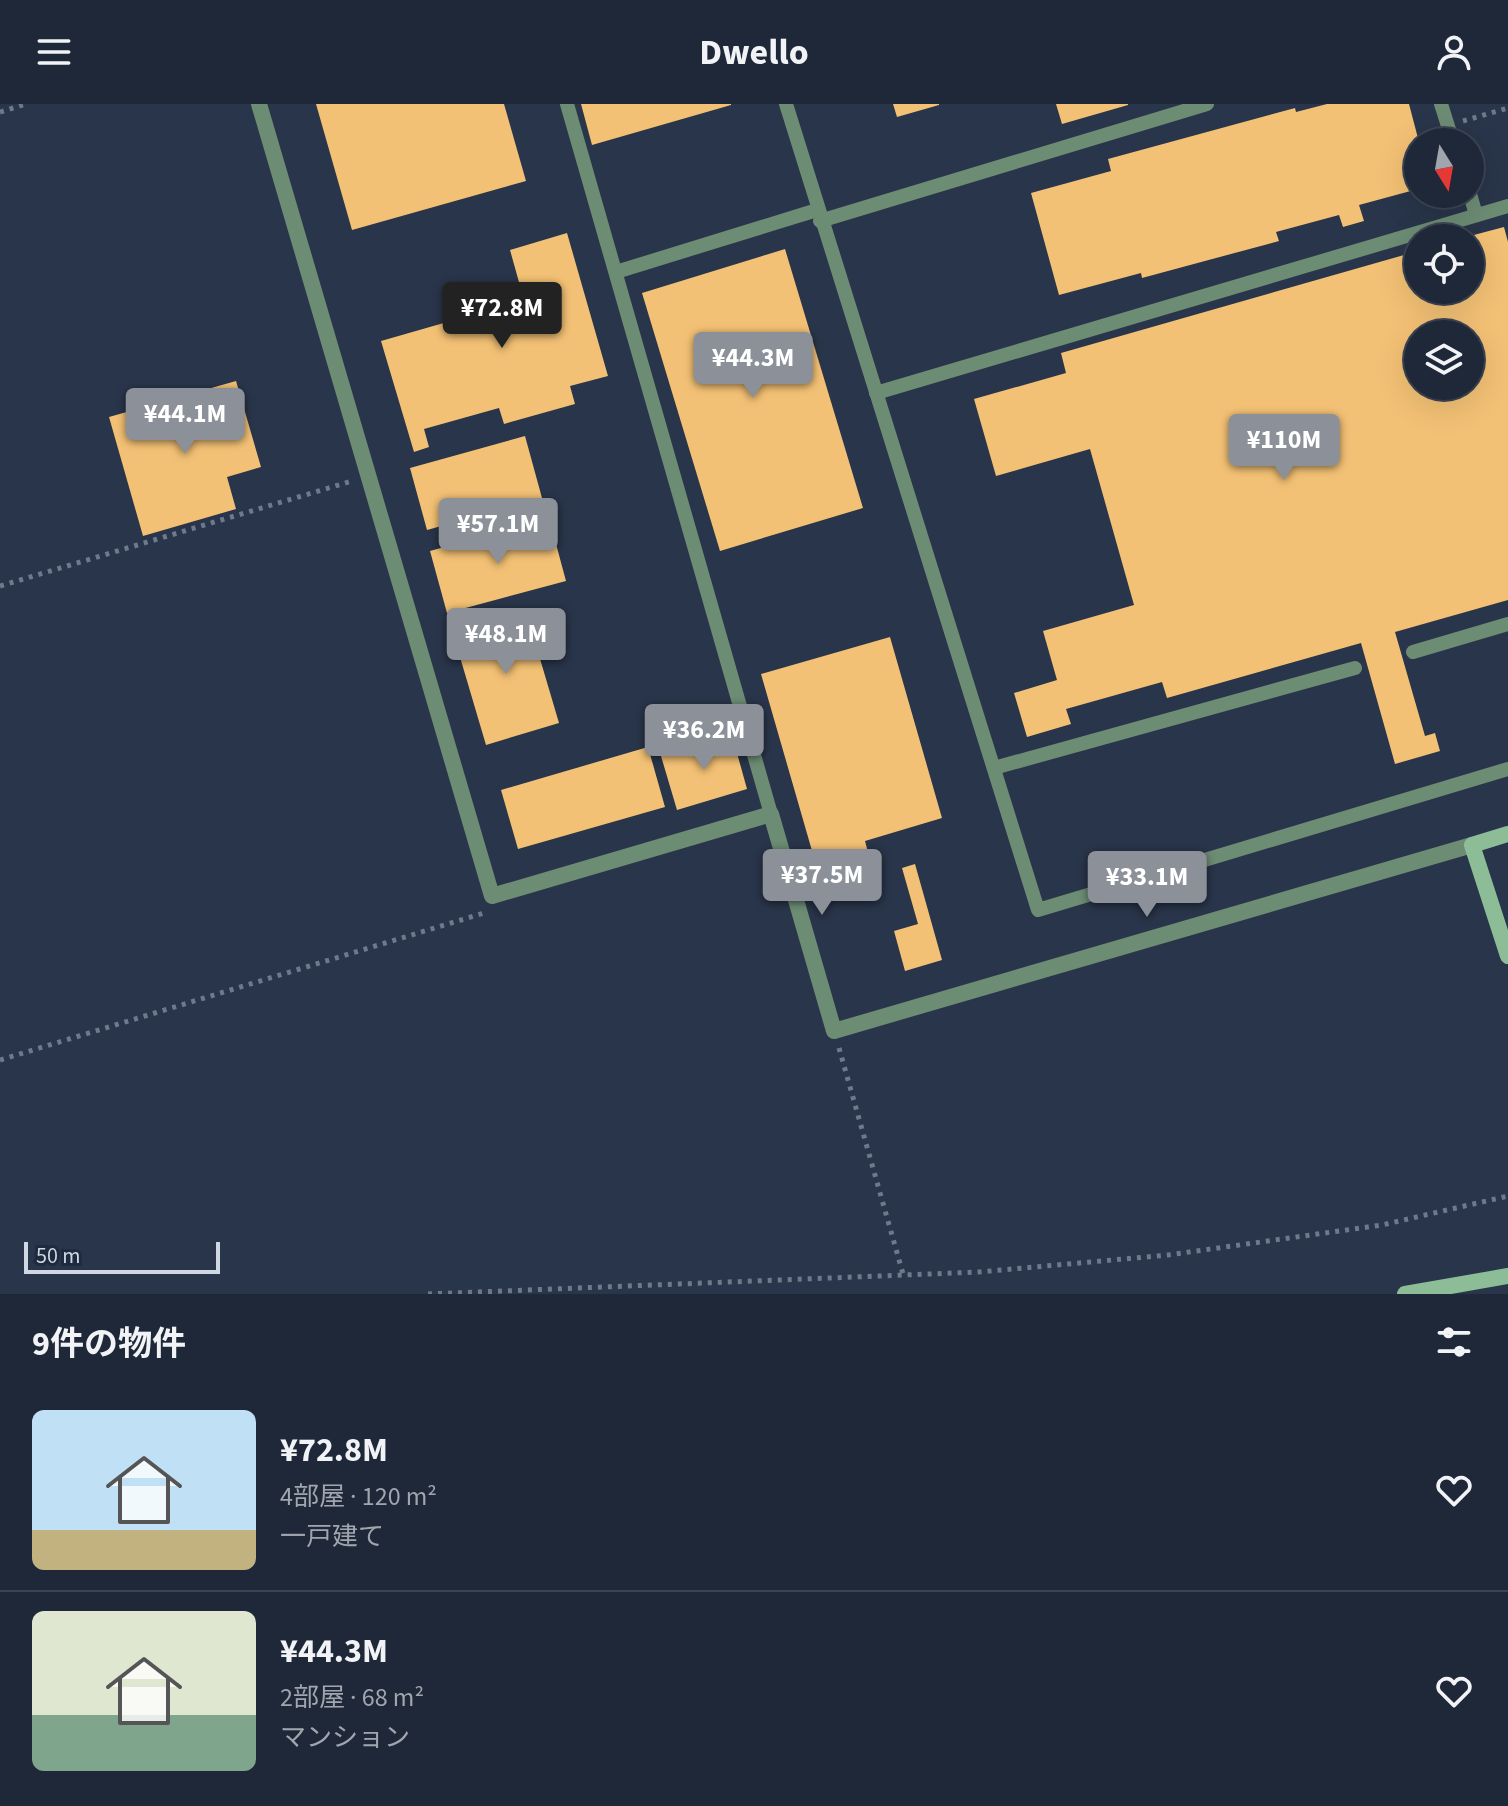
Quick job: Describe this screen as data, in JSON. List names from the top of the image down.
{
  "scale_bar": "50 m",
  "north": "bottom",
  "page": {
    "header": "Dwello",
    "price": [
      "¥72.8M",
      "¥44.3M",
      "¥44.1M",
      "¥110M",
      "¥57.1M",
      "¥48.1M",
      "¥36.2M",
      "¥37.5M",
      "¥33.1M"
    ],
    "scale": "50 m",
    "heading": "9件の物件",
    "list": [
      {
        "name": "¥72.8M",
        "note": "4部屋 · 120 m² · 一戸建て"
      },
      {
        "name": "¥44.3M",
        "note": "2部屋 · 68 m² · マンション"
      }
    ]
  }
}
